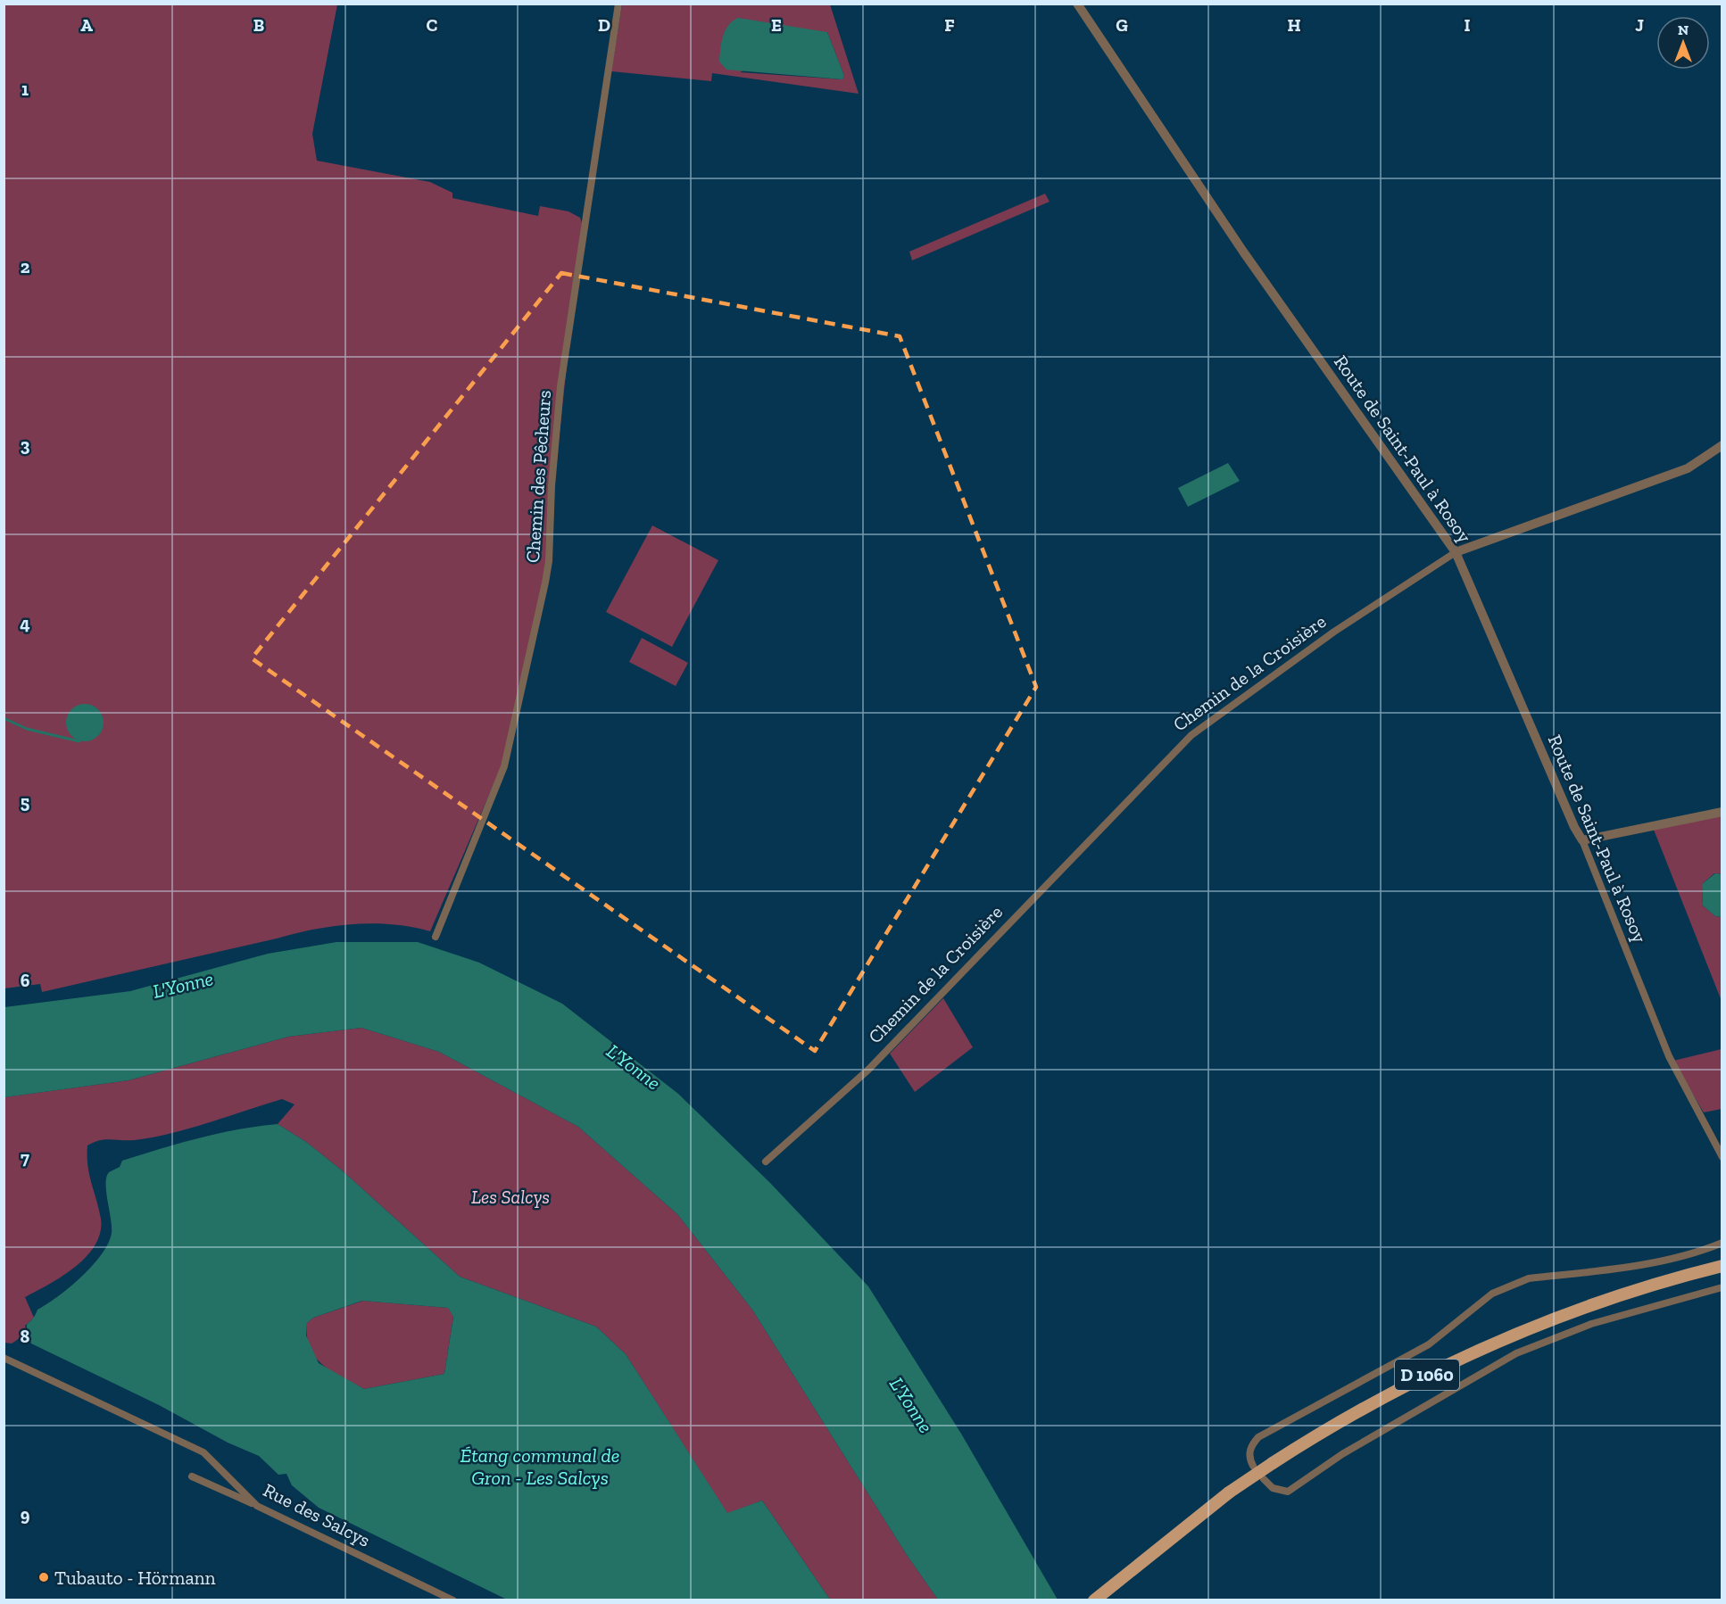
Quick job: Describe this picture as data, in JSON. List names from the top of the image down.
{
  "streets": {
    "main road": ["D 1060"],
    "street": [
      "Route de Saint-Paul à Rosoy",
      "Chemin des Pêcheurs",
      "Chemin de la Croisière",
      "Rue des Salcys"
    ]
  },
  "crossings": [
    ["Route de Saint-Paul à Rosoy", "Chemin de la Croisière"]
  ],
  "water": ["L'Yonne", "Étang communal de Gron - Les Salcys"],
  "parks": ["Les Salcys"],
  "places": ["Tubauto - Hörmann"],
  "north": "top",
  "grid": {
    "columns": [
      "A",
      "B",
      "C",
      "D",
      "E",
      "F",
      "G",
      "H",
      "I",
      "J"
    ],
    "rows": [
      "1",
      "2",
      "3",
      "4",
      "5",
      "6",
      "7",
      "8",
      "9"
    ]
  }
}
